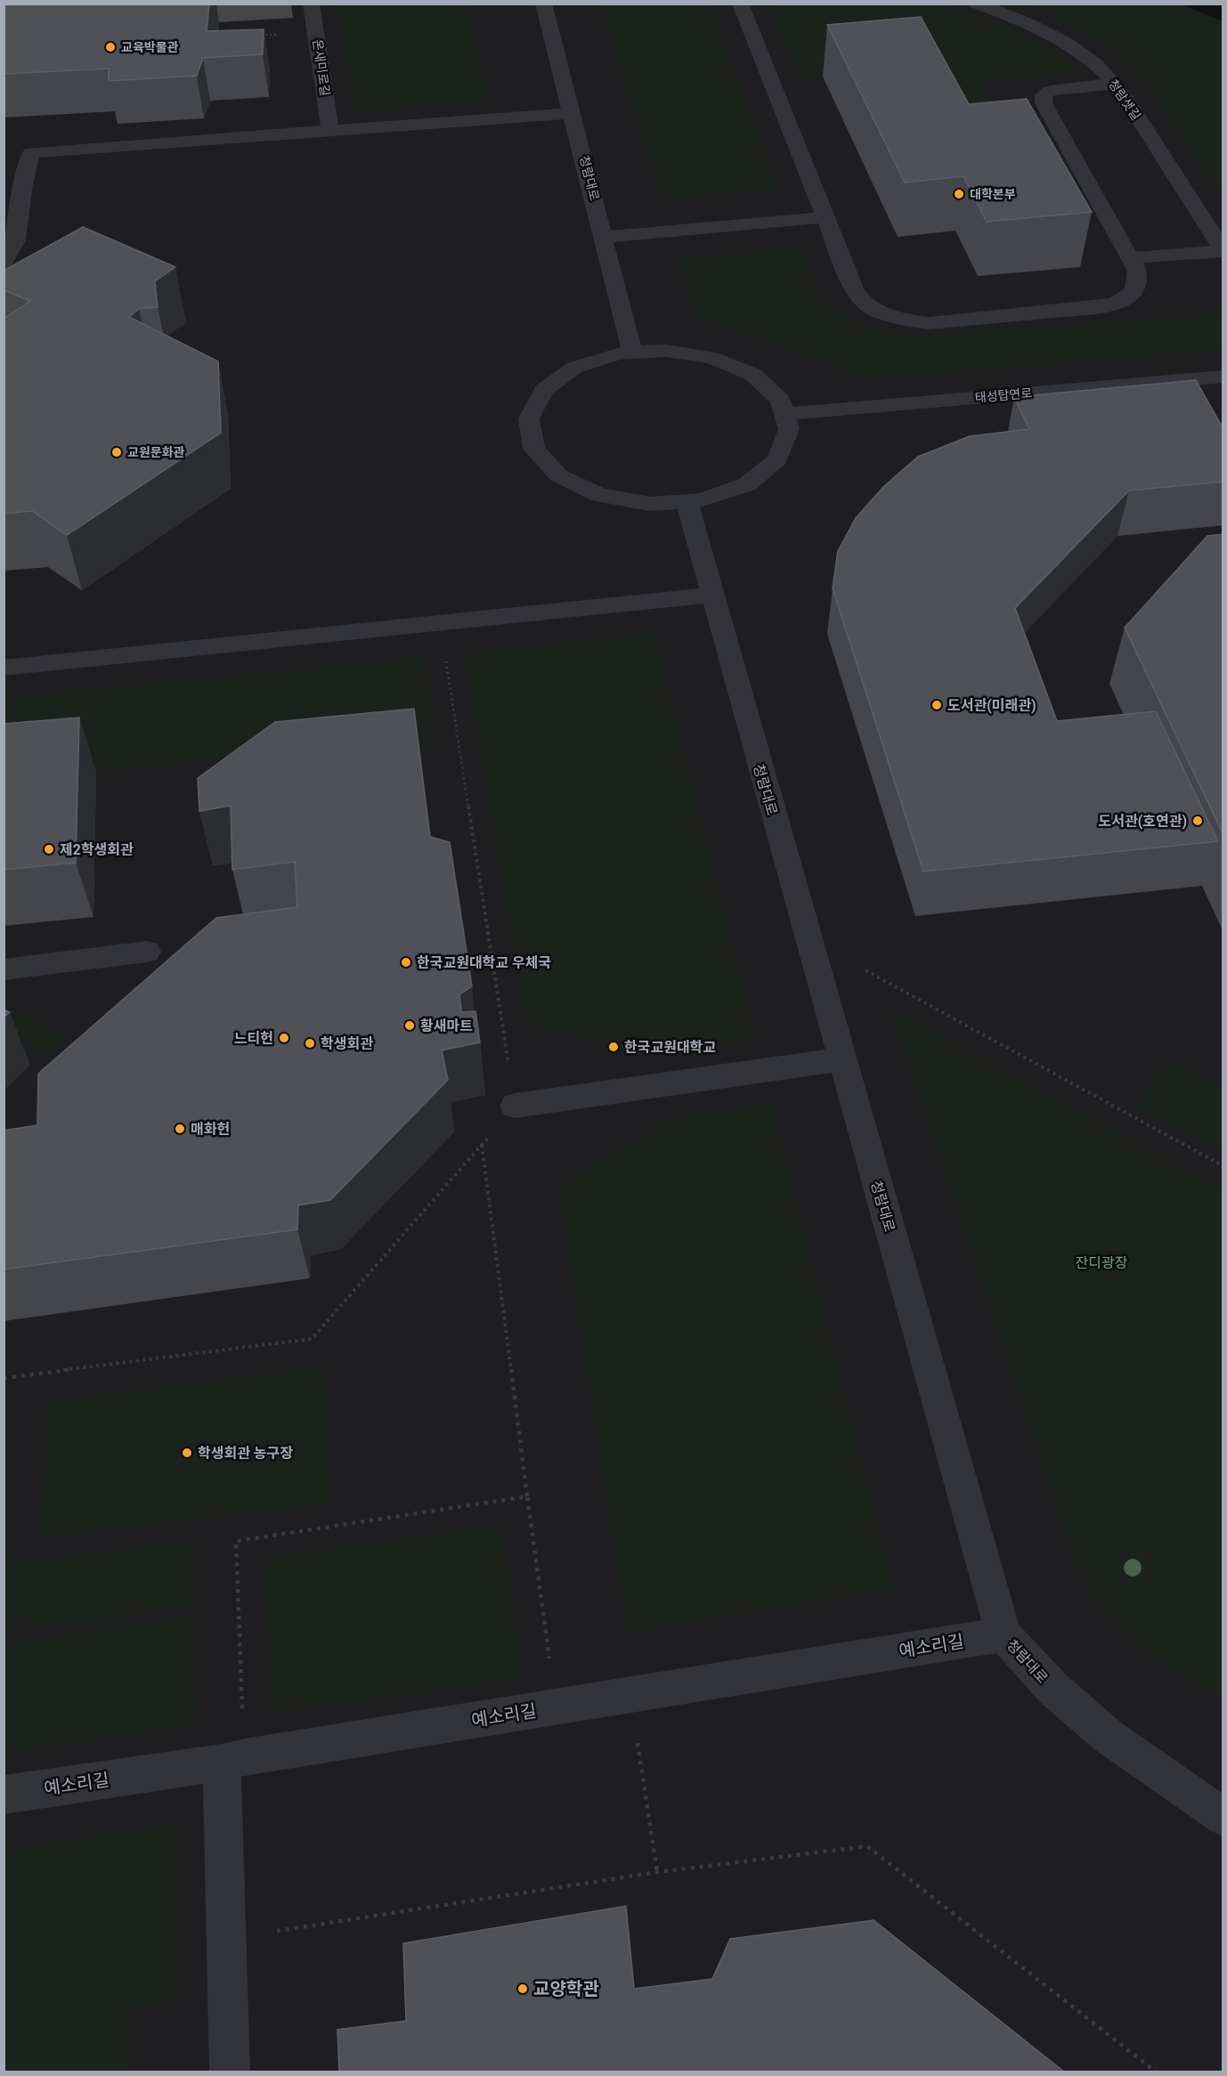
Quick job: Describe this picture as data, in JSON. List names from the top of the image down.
{
  "streets": {
    "lane": [
      "온새미로길",
      "청람샛길",
      "청람대로",
      "태성탑연로",
      "예소리길"
    ]
  },
  "crossings": [
    ["청람대로", "예소리길"]
  ],
  "parks": ["잔디광장"],
  "places": [
    "교육박물관",
    "대학본부",
    "교원문화관",
    "도서관(미래관)",
    "도서관(호연관)",
    "제2학생회관",
    "한국교원대학교 우체국",
    "황새마트",
    "느티헌",
    "학생회관",
    "한국교원대학교",
    "매화헌",
    "학생회관 농구장",
    "교양학관"
  ]
}
